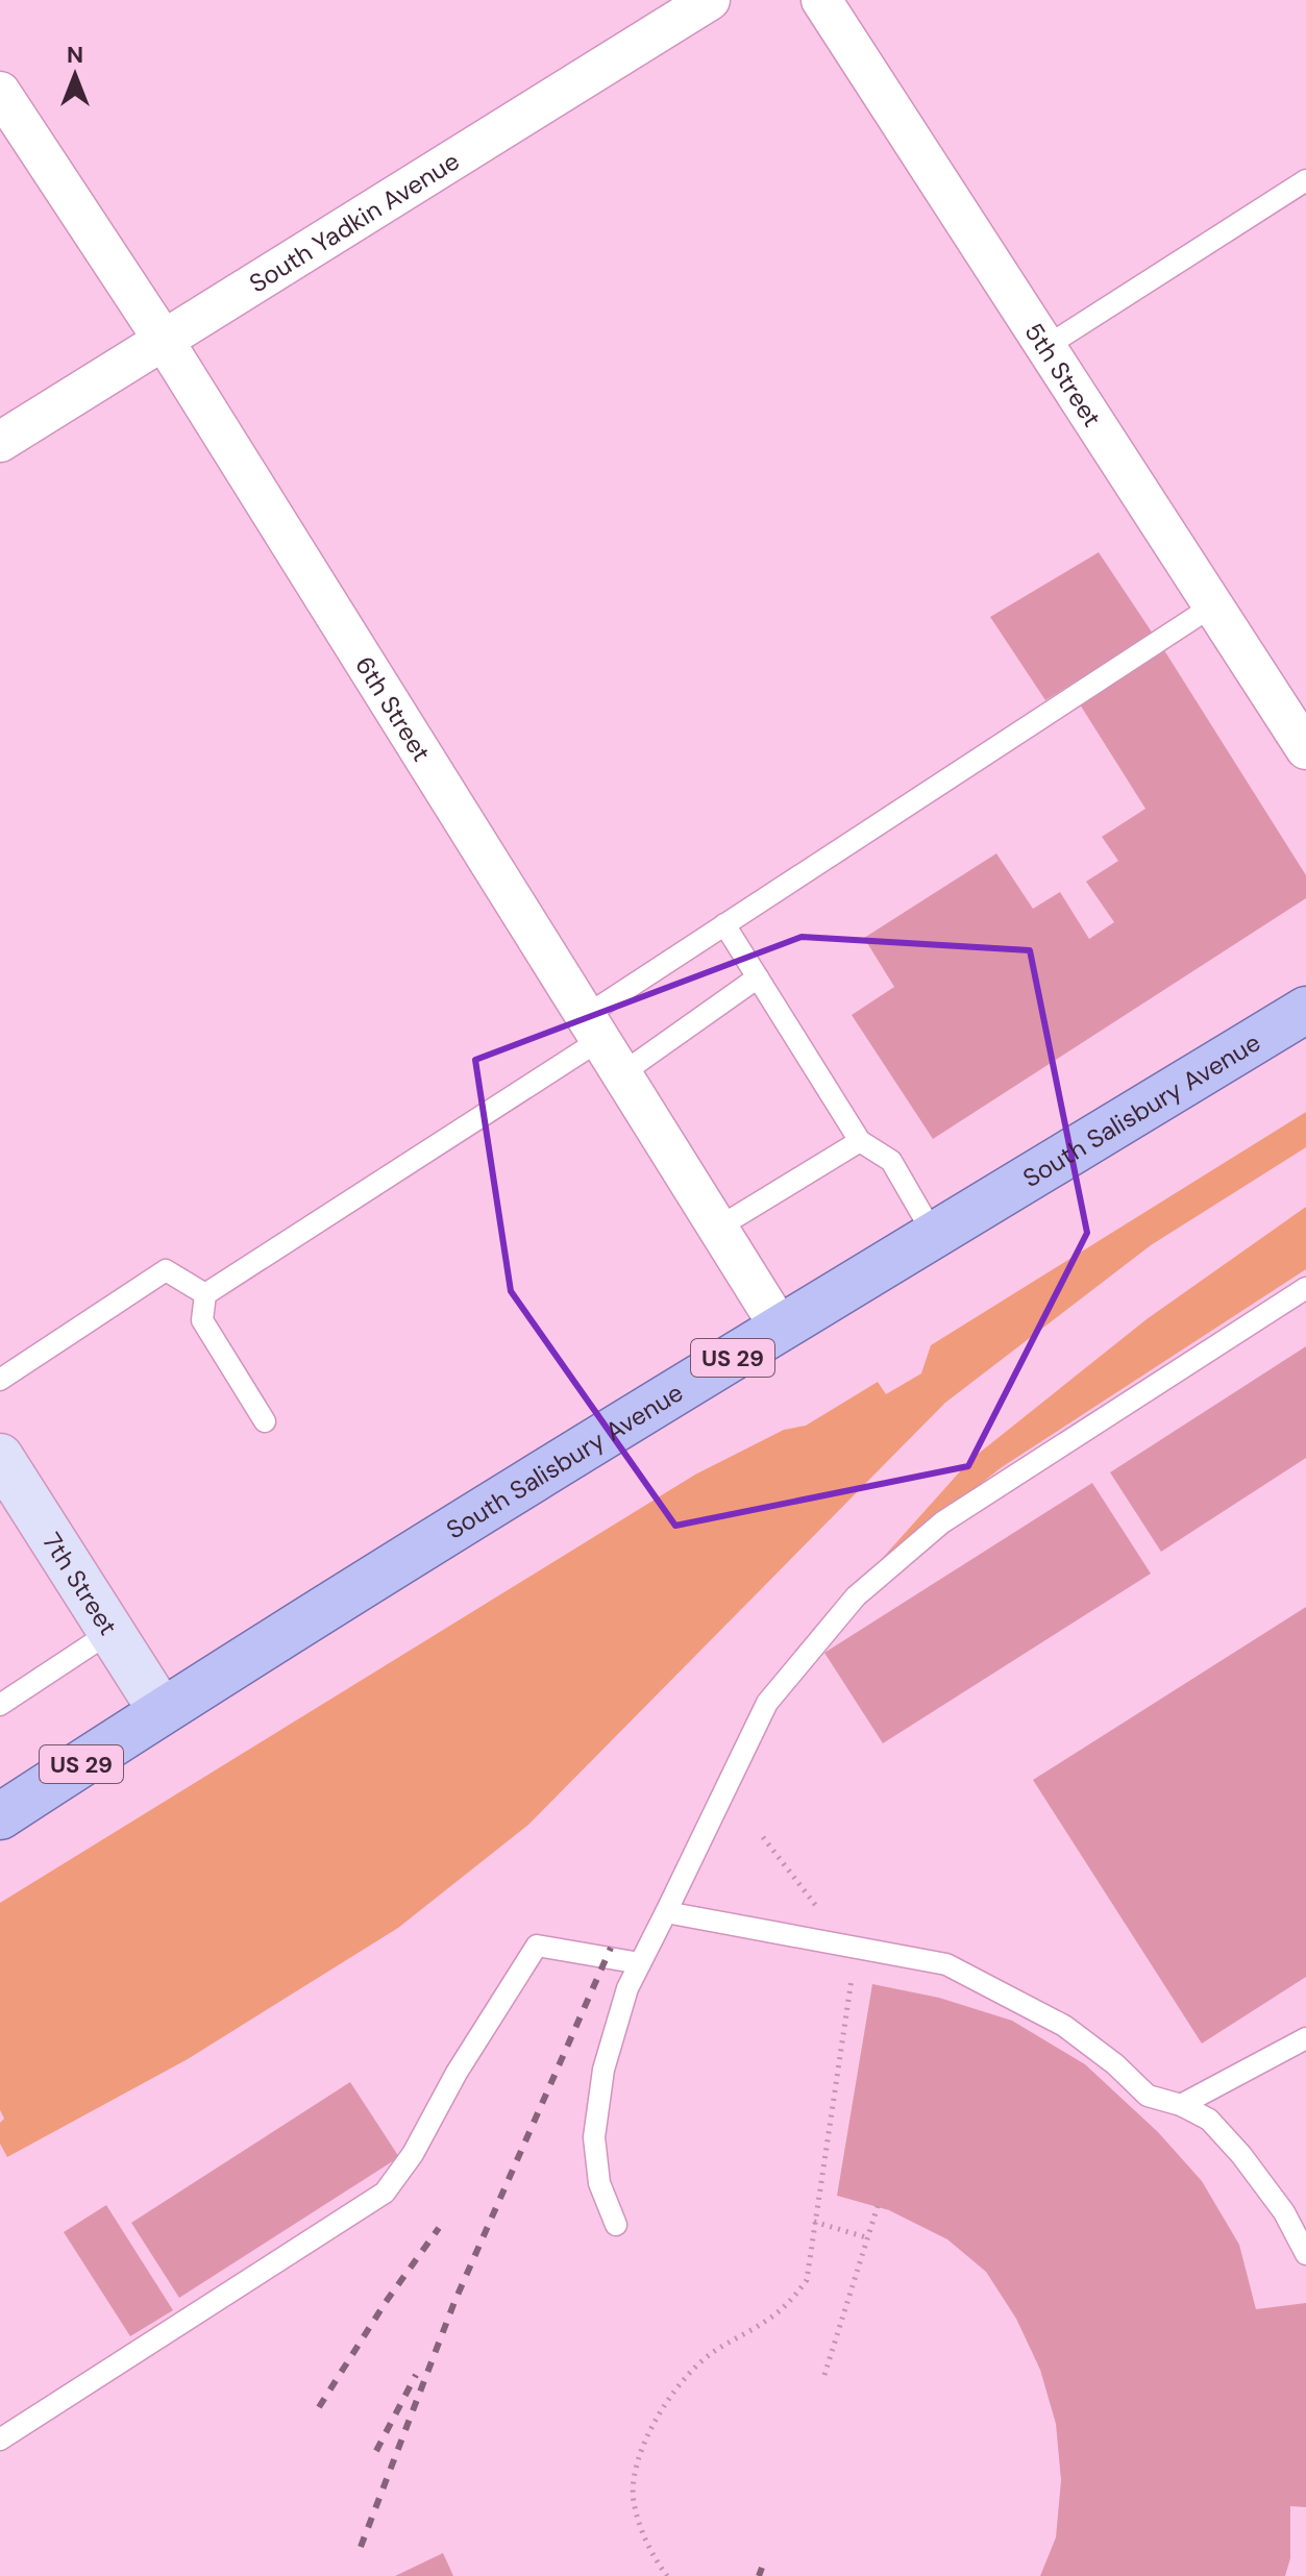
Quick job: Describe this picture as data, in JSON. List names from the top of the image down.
{
  "streets": {
    "main road": ["South Salisbury Avenue", "US 29"],
    "street": [
      "South Yadkin Avenue",
      "5th Street",
      "6th Street",
      "7th Street"
    ]
  },
  "crossings": [
    ["South Yadkin Avenue", "6th Street"],
    ["6th Street", "South Salisbury Avenue"],
    ["South Salisbury Avenue", "7th Street"]
  ],
  "north": "top"
}
